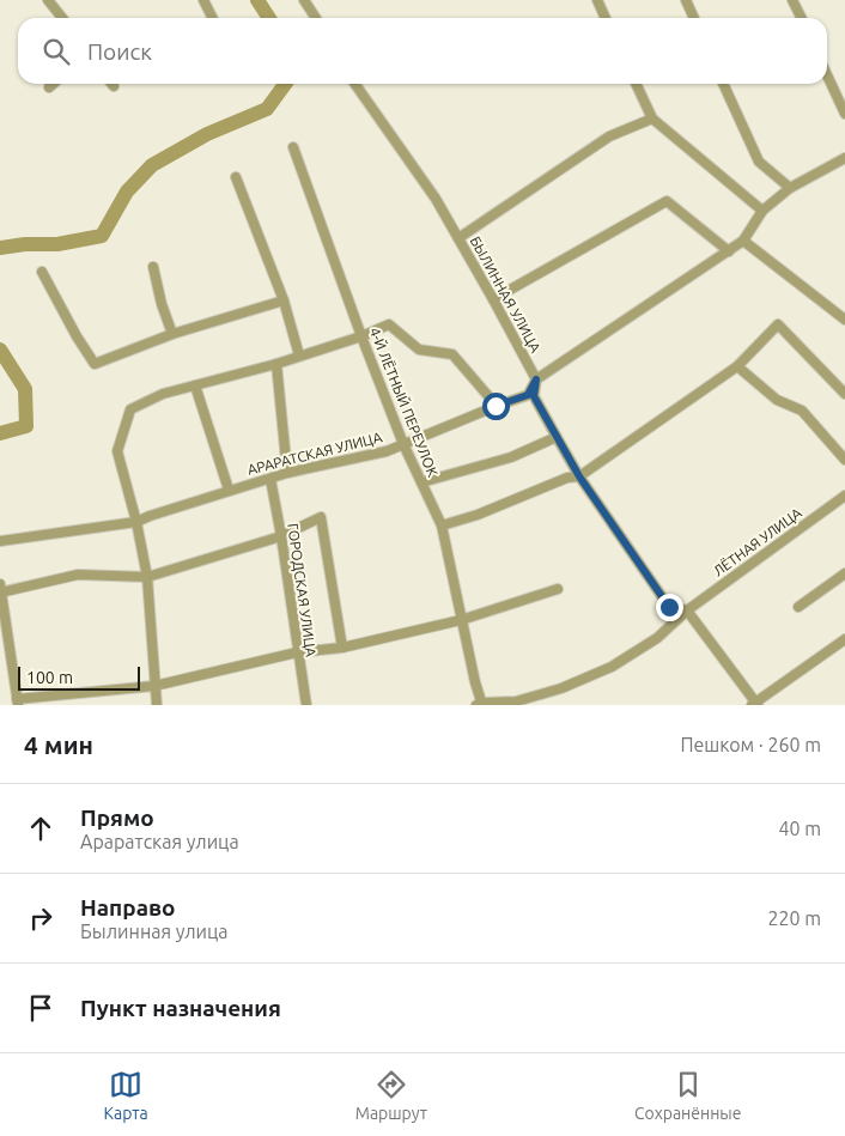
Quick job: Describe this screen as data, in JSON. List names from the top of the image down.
{
  "streets": {
    "street": [
      "БЫЛИННАЯ УЛИЦА",
      "4-Й ЛЁТНЫЙ ПЕРЕУЛОК",
      "АРАРАТСКАЯ УЛИЦА",
      "ЛЁТНАЯ УЛИЦА",
      "ГОРОДСКАЯ УЛИЦА"
    ]
  },
  "crossings": [
    ["БЫЛИННАЯ УЛИЦА", "АРАРАТСКАЯ УЛИЦА"],
    ["БЫЛИННАЯ УЛИЦА", "ЛЁТНАЯ УЛИЦА"],
    ["4-Й ЛЁТНЫЙ ПЕРЕУЛОК", "АРАРАТСКАЯ УЛИЦА"],
    ["4-Й ЛЁТНЫЙ ПЕРЕУЛОК", "ЛЁТНАЯ УЛИЦА"],
    ["АРАРАТСКАЯ УЛИЦА", "ГОРОДСКАЯ УЛИЦА"]
  ],
  "scale_bar": "100 m",
  "page": {
    "search": "Поиск",
    "scale": "100 m",
    "heading": ["4 мин", "Пешком · 260 m"],
    "list": [
      ["Прямо", "Араратская улица", "40 m"],
      ["Направо", "Былинная улица", "220 m"],
      "Пункт назначения"
    ],
    "nav": ["Карта", "Маршрут", "Сохранённые"]
  }
}
